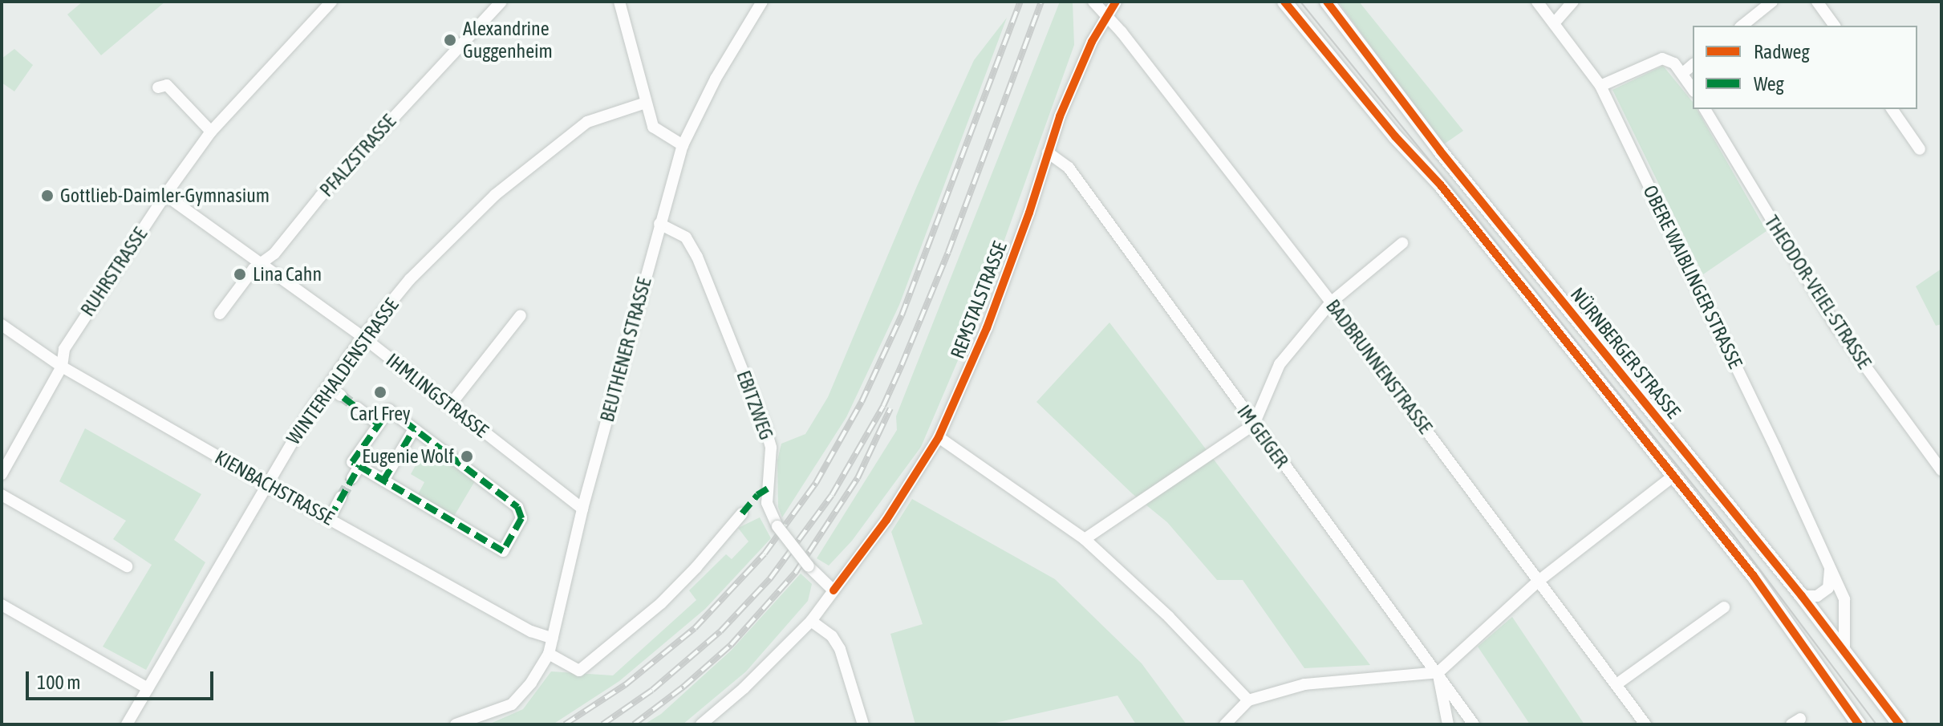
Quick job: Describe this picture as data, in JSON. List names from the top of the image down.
{
  "streets": {
    "main road": ["NÜRNBERGER STRASSE"],
    "street": [
      "PFALZSTRASSE",
      "RUHRSTRASSE",
      "OBERE WAIBLINGER STRASSE",
      "THEODOR-VEIEL-STRASSE",
      "REMSTALSTRASSE",
      "BEUTHENER STRASSE",
      "BADBRUNNENSTRASSE",
      "WINTERHALDENSTRASSE",
      "IHMLINGSTRASSE",
      "EBITZWEG",
      "IM GEIGER",
      "KIENBACHSTRASSE"
    ]
  },
  "crossings": [
    ["PFALZSTRASSE", "IHMLINGSTRASSE"],
    ["RUHRSTRASSE", "IHMLINGSTRASSE"],
    ["RUHRSTRASSE", "KIENBACHSTRASSE"],
    ["OBERE WAIBLINGER STRASSE", "NÜRNBERGER STRASSE"],
    ["REMSTALSTRASSE", "BADBRUNNENSTRASSE"],
    ["REMSTALSTRASSE", "EBITZWEG"],
    ["REMSTALSTRASSE", "IM GEIGER"],
    ["BEUTHENER STRASSE", "IHMLINGSTRASSE"],
    ["BEUTHENER STRASSE", "EBITZWEG"],
    ["BEUTHENER STRASSE", "KIENBACHSTRASSE"],
    ["WINTERHALDENSTRASSE", "IHMLINGSTRASSE"],
    ["WINTERHALDENSTRASSE", "KIENBACHSTRASSE"]
  ],
  "places": [
    "Alexandrine Guggenheim",
    "Gottlieb-Daimler-Gymnasium",
    "Lina Cahn",
    "Carl Frey",
    "Eugenie Wolf"
  ],
  "legend": ["Radweg", "Weg"],
  "scale_bar": "100 m"
}
